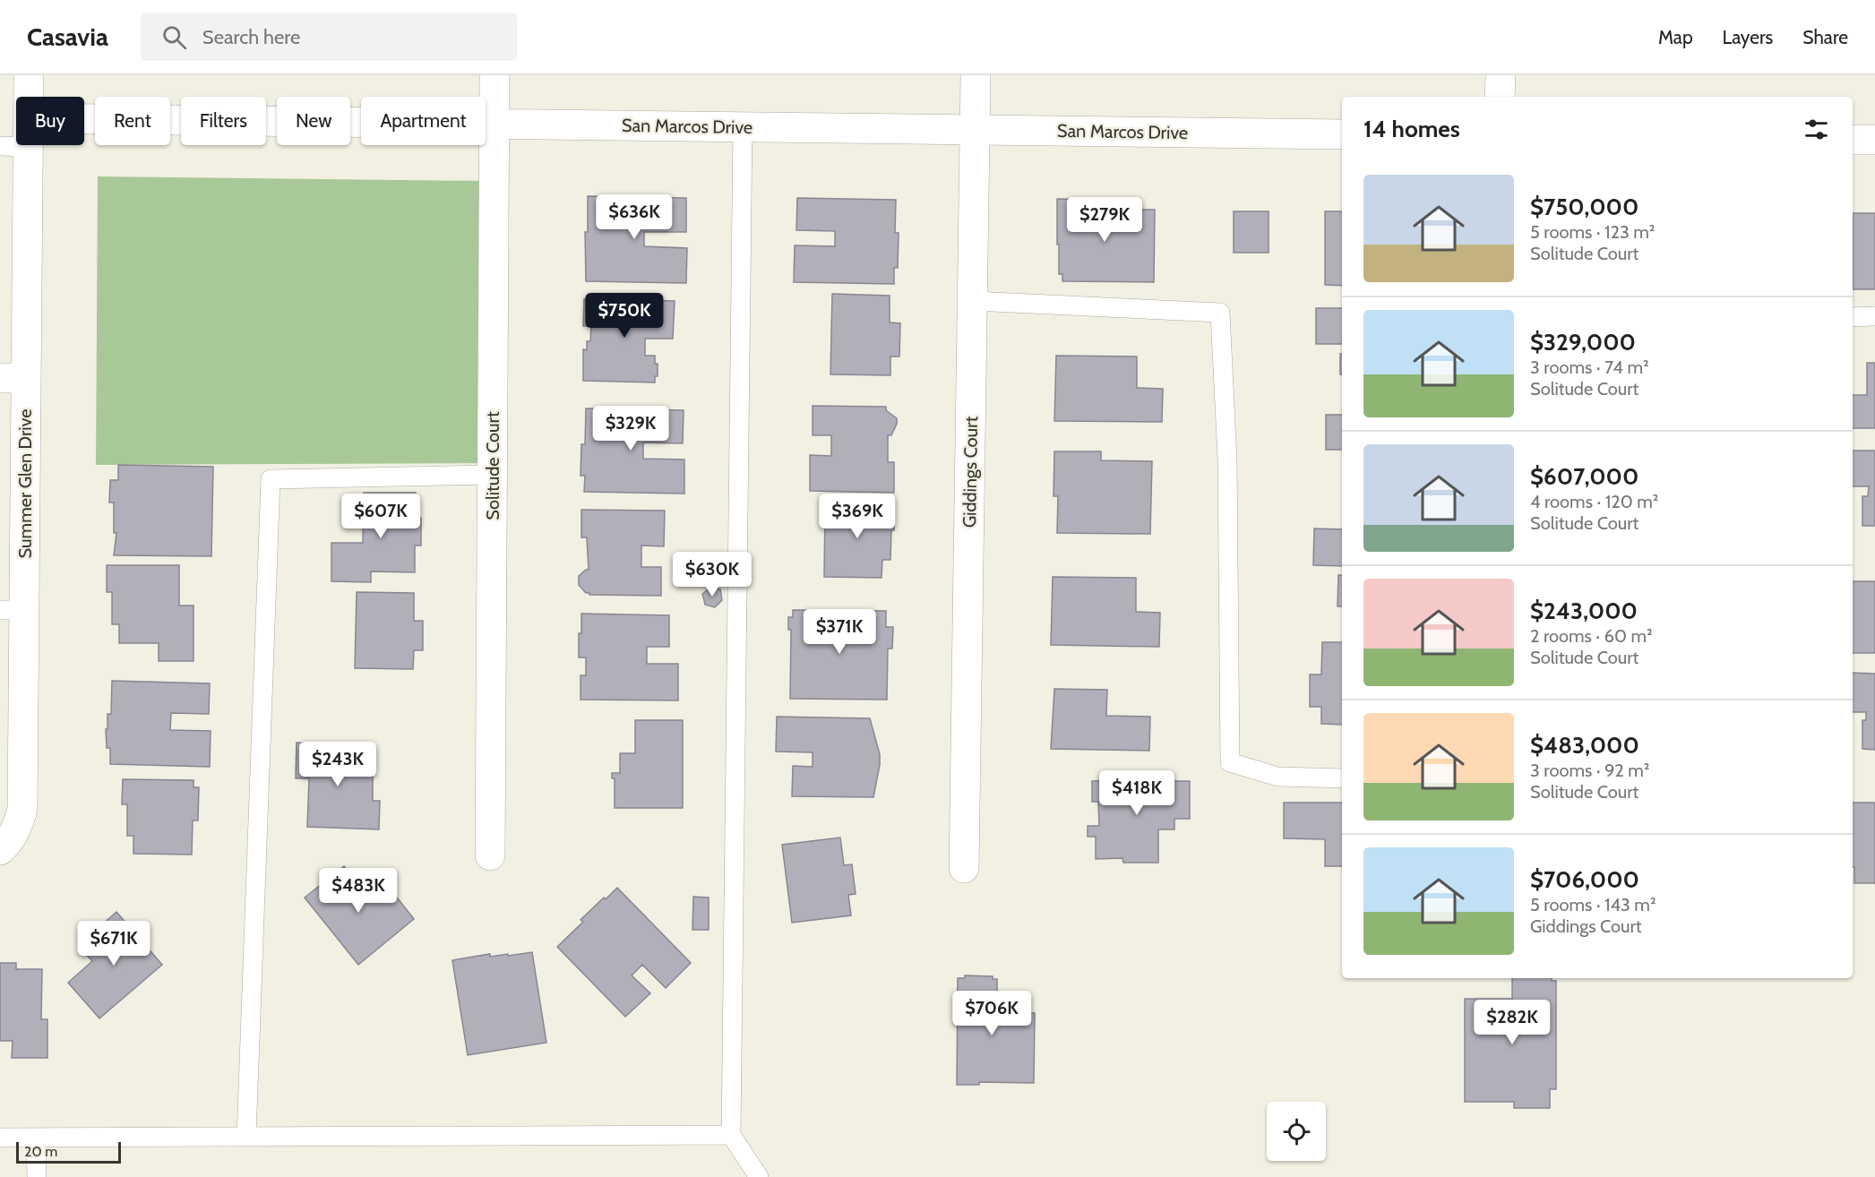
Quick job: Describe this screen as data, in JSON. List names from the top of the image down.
{
  "streets": {
    "street": [
      "San Marcos Drive",
      "Solitude Court",
      "Giddings Court",
      "Summer Glen Drive"
    ]
  },
  "crossings": [
    ["San Marcos Drive", "Solitude Court"],
    ["San Marcos Drive", "Giddings Court"]
  ],
  "scale_bar": "20 m",
  "page": {
    "header": "Casavia",
    "search": "Search here",
    "nav": ["Map", "Layers", "Share"],
    "chip": [
      "Buy",
      "Rent",
      "Filters",
      "New",
      "Apartment"
    ],
    "heading": "14 homes",
    "list": [
      {
        "name": "$750,000",
        "note": "5 rooms · 123 m² · Solitude Court"
      },
      {
        "name": "$329,000",
        "note": "3 rooms · 74 m² · Solitude Court"
      },
      {
        "name": "$607,000",
        "note": "4 rooms · 120 m² · Solitude Court"
      },
      {
        "name": "$243,000",
        "note": "2 rooms · 60 m² · Solitude Court"
      },
      {
        "name": "$483,000",
        "note": "3 rooms · 92 m² · Solitude Court"
      },
      {
        "name": "$706,000",
        "note": "5 rooms · 143 m² · Giddings Court"
      }
    ],
    "price": [
      "$636K",
      "$279K",
      "$750K",
      "$329K",
      "$607K",
      "$369K",
      "$630K",
      "$371K",
      "$243K",
      "$418K",
      "$483K",
      "$671K",
      "$706K",
      "$282K"
    ],
    "scale": "20 m"
  }
}
